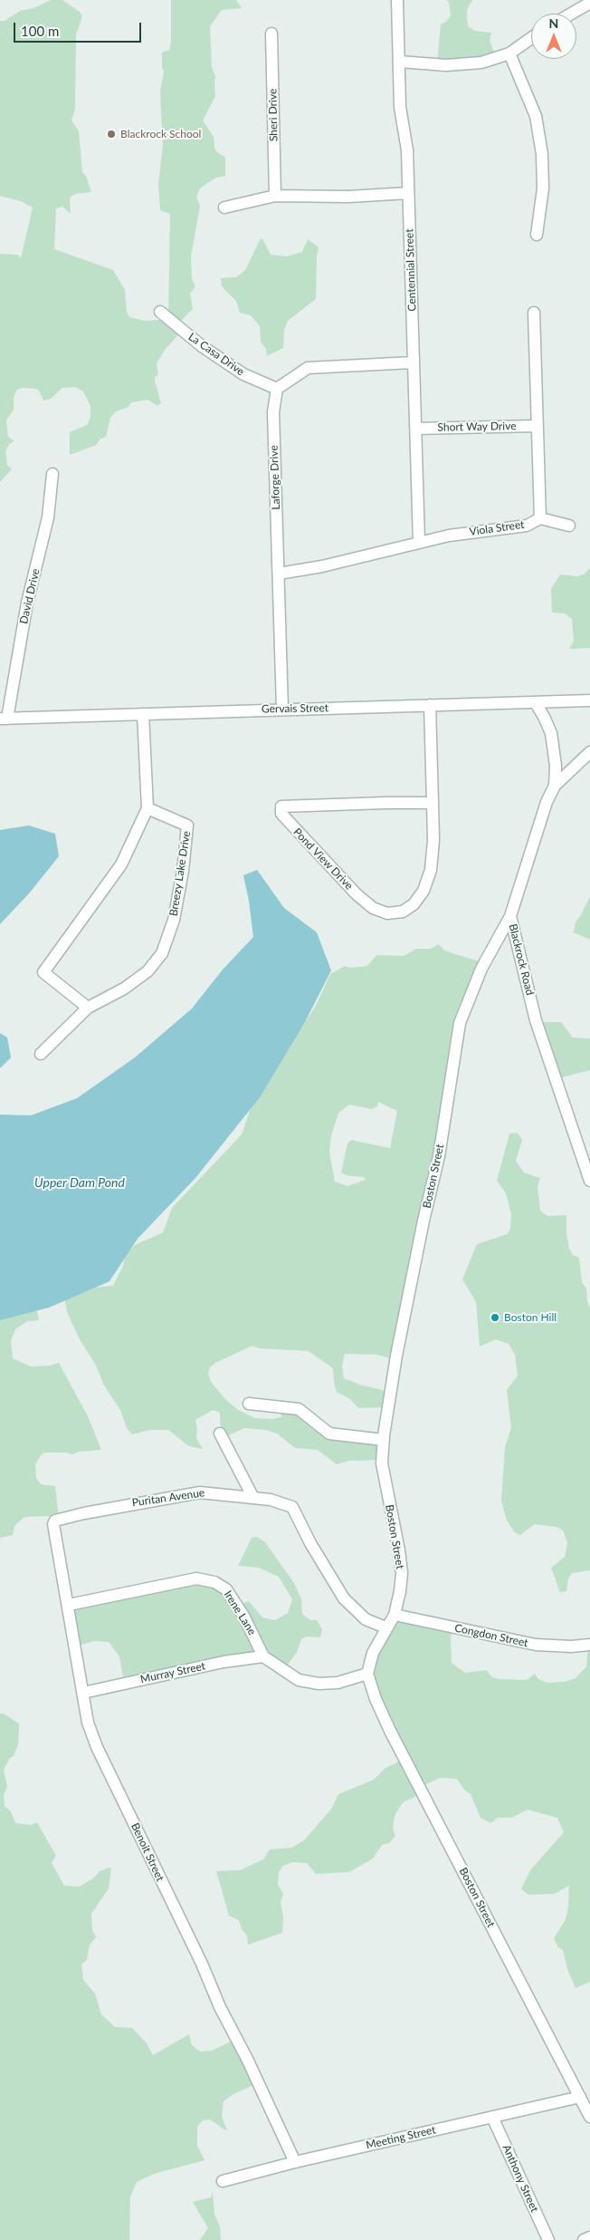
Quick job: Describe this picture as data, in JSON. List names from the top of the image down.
{
  "streets": {
    "street": [
      "Sheri Drive",
      "Centennial Street",
      "La Casa Drive",
      "Short Way Drive",
      "Laforge Drive",
      "Viola Street",
      "David Drive",
      "Gervais Street",
      "Pond View Drive",
      "Breezy Lake Drive",
      "Blackrock Road",
      "Boston Street",
      "Puritan Avenue",
      "Irene Lane",
      "Congdon Street",
      "Murray Street",
      "Benoit Street",
      "Meeting Street",
      "Anthony Street"
    ]
  },
  "crossings": [
    ["Centennial Street", "Short Way Drive"],
    ["Centennial Street", "Viola Street"],
    ["La Casa Drive", "Laforge Drive"],
    ["Short Way Drive", "Viola Street"],
    ["Laforge Drive", "Viola Street"],
    ["Laforge Drive", "Gervais Street"],
    ["David Drive", "Gervais Street"],
    ["Gervais Street", "Pond View Drive"],
    ["Blackrock Road", "Boston Street"],
    ["Boston Street", "Puritan Avenue"],
    ["Boston Street", "Congdon Street"],
    ["Boston Street", "Meeting Street"],
    ["Puritan Avenue", "Benoit Street"],
    ["Irene Lane", "Murray Street"],
    ["Irene Lane", "Benoit Street"],
    ["Murray Street", "Benoit Street"],
    ["Benoit Street", "Meeting Street"],
    ["Meeting Street", "Anthony Street"]
  ],
  "water": ["Upper Dam Pond"],
  "places": ["Blackrock School", "Boston Hill"],
  "scale_bar": "100 m",
  "north": "top"
}
